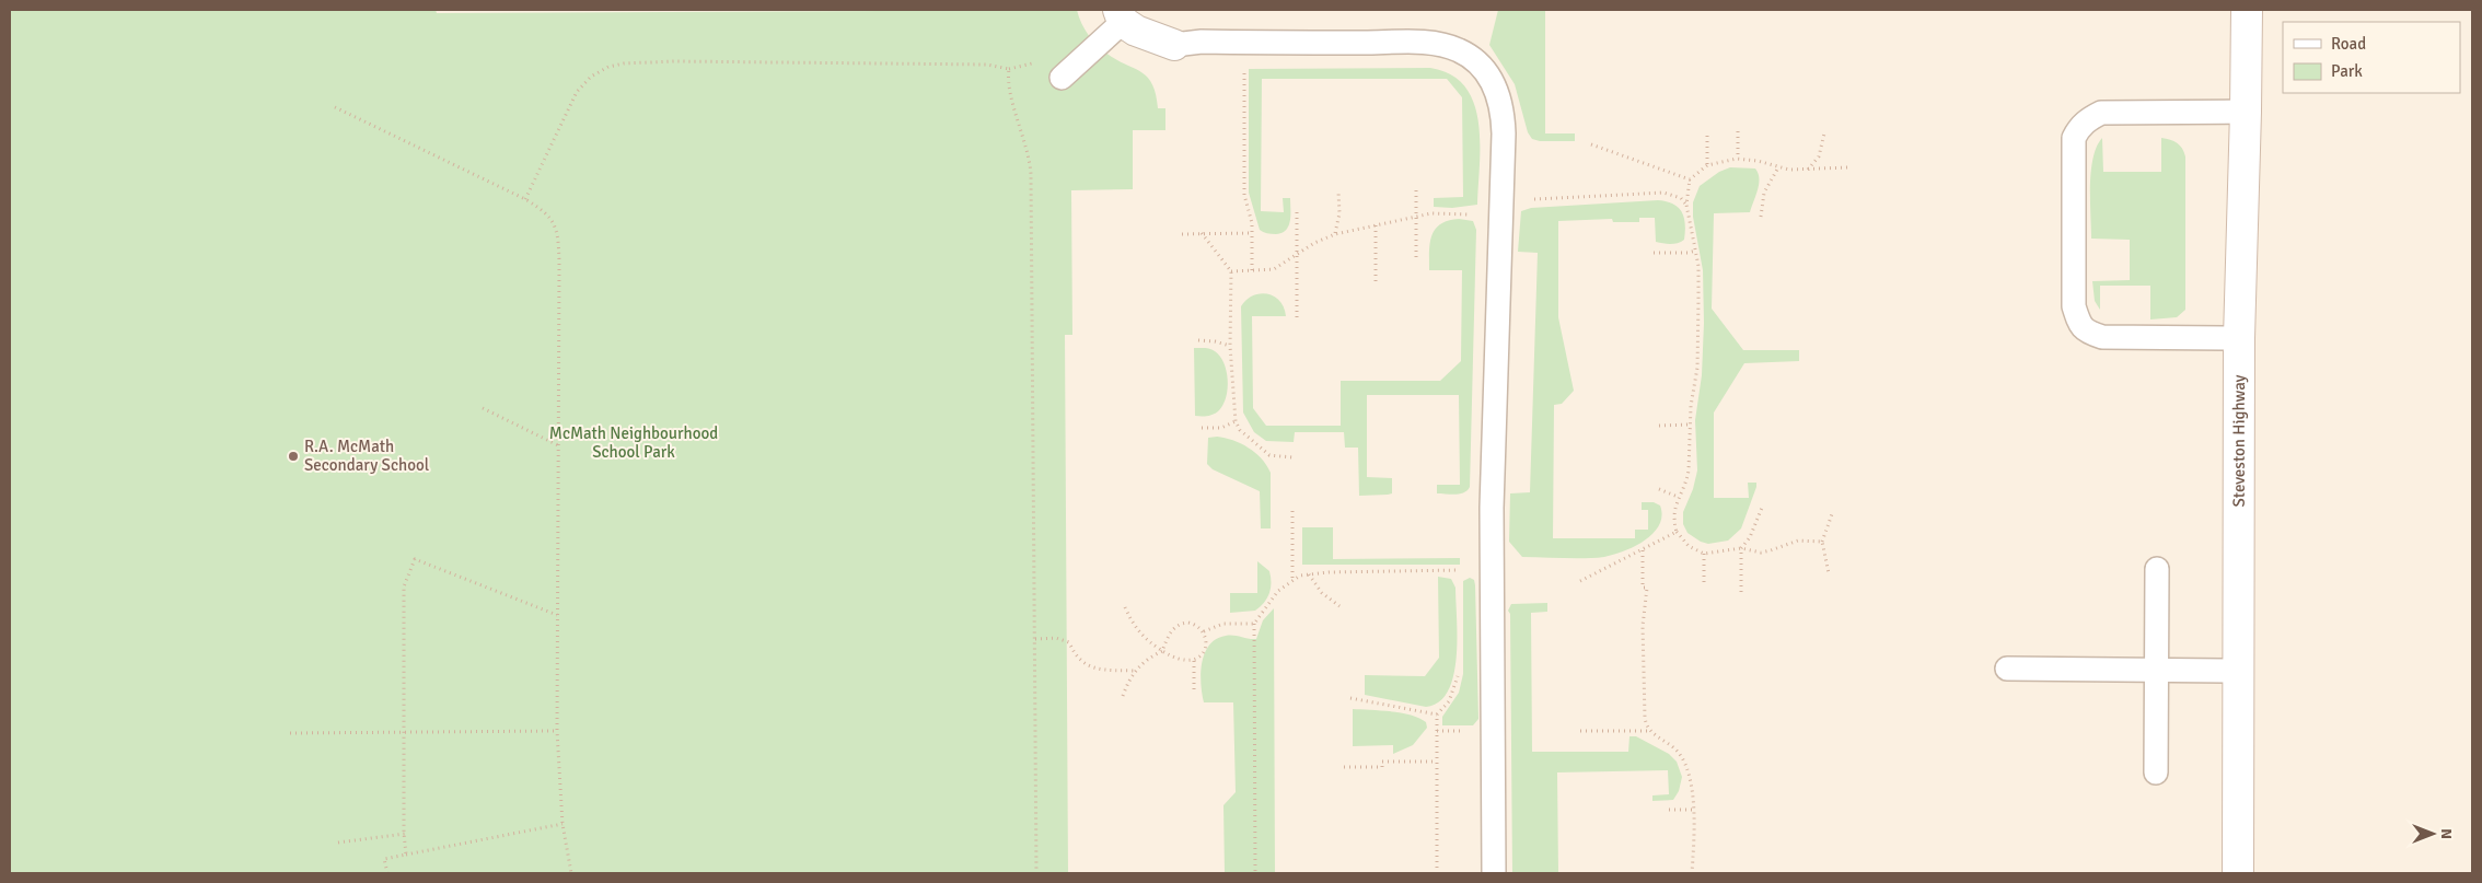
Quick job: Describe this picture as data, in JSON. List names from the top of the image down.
{
  "streets": {
    "main road": ["Steveston Highway"]
  },
  "parks": ["McMath Neighbourhood School Park"],
  "places": ["R.A. McMath Secondary School"],
  "legend": ["Road", "Park"],
  "north": "right"
}
